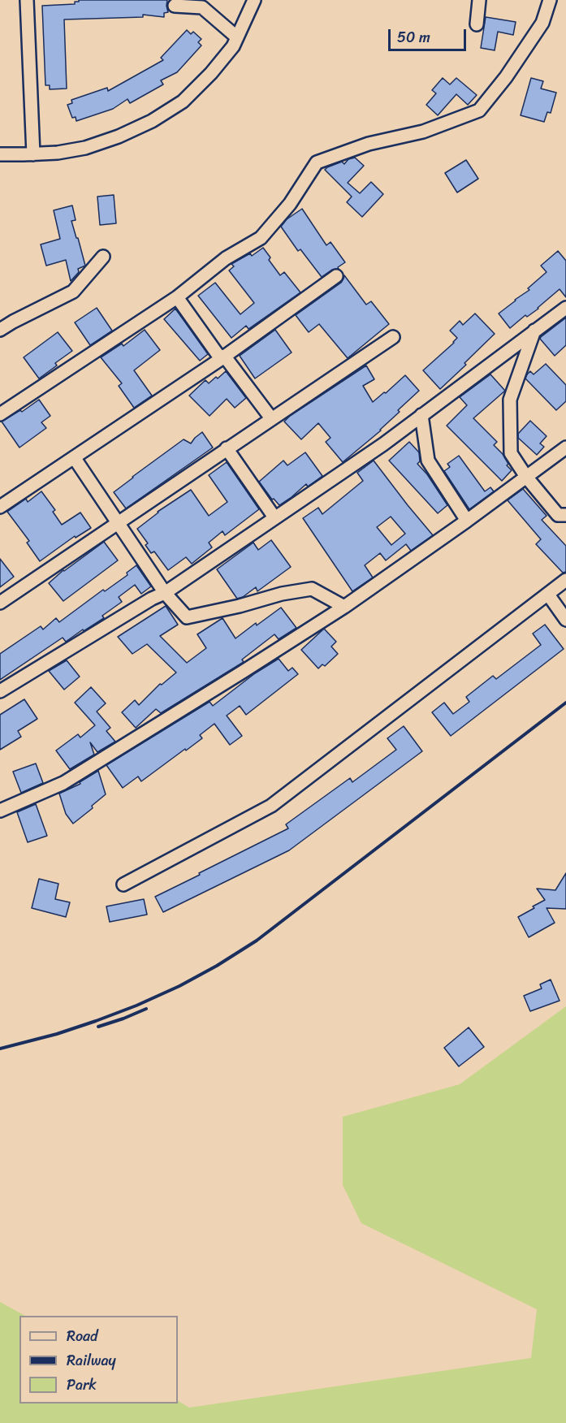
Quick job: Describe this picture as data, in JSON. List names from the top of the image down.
{
  "legend": ["Road", "Railway", "Park"],
  "scale_bar": "50 m"
}
